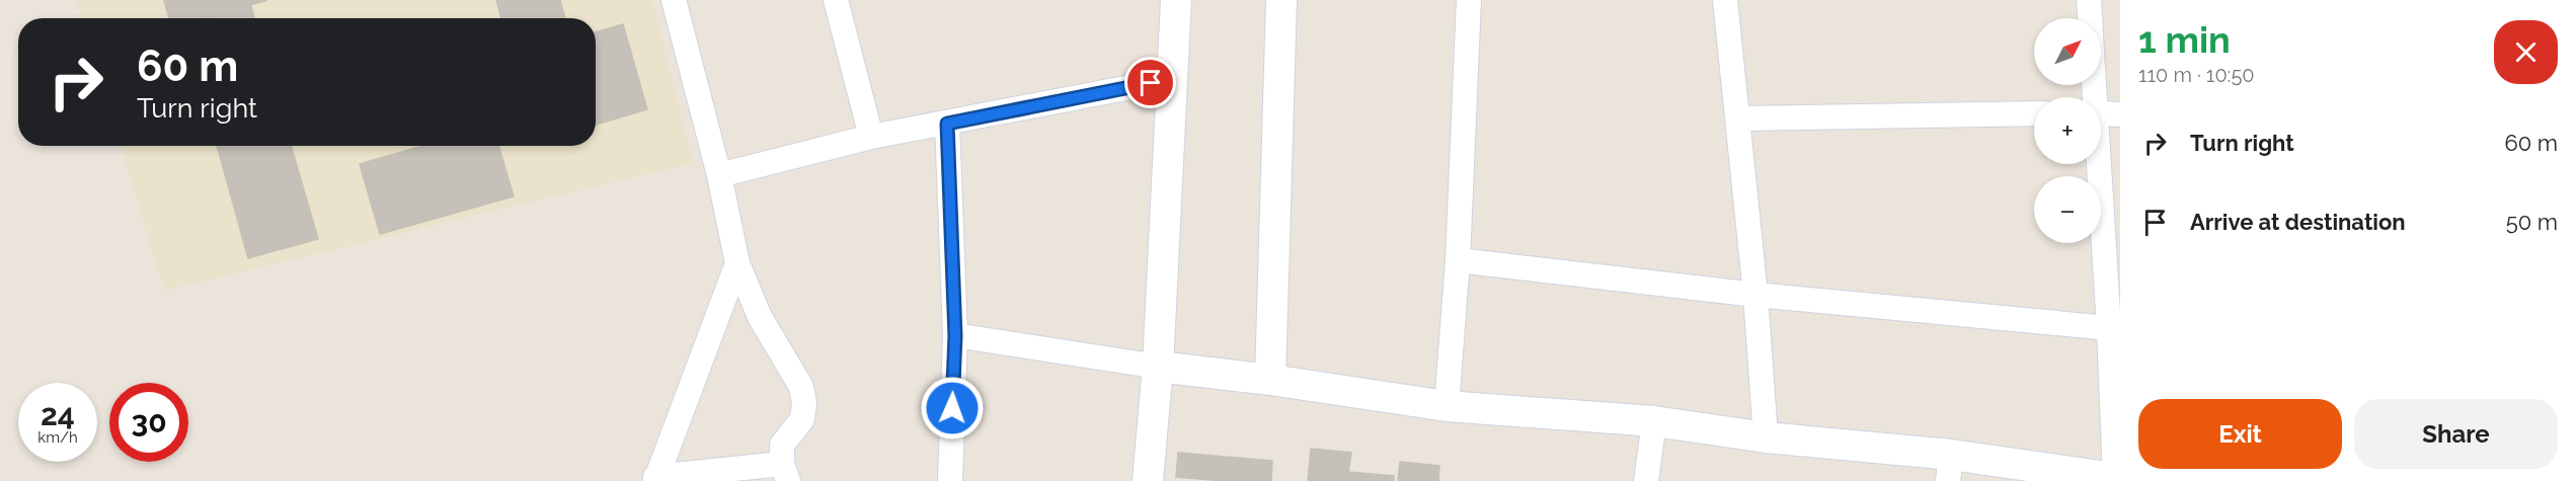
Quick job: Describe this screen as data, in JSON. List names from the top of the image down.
{
  "north": "top right",
  "page": {
    "heading": ["1 min", "110 m · 10:50"],
    "map_buttons": ["+", "−"],
    "turn": ["60 m", "Turn right"],
    "list": [
      {
        "name": "Turn right",
        "value": "60 m"
      },
      {
        "name": "Arrive at destination",
        "value": "50 m"
      }
    ],
    "speed": "24 km/h",
    "limit": "30",
    "buttons": ["Exit", "Share"]
  }
}
